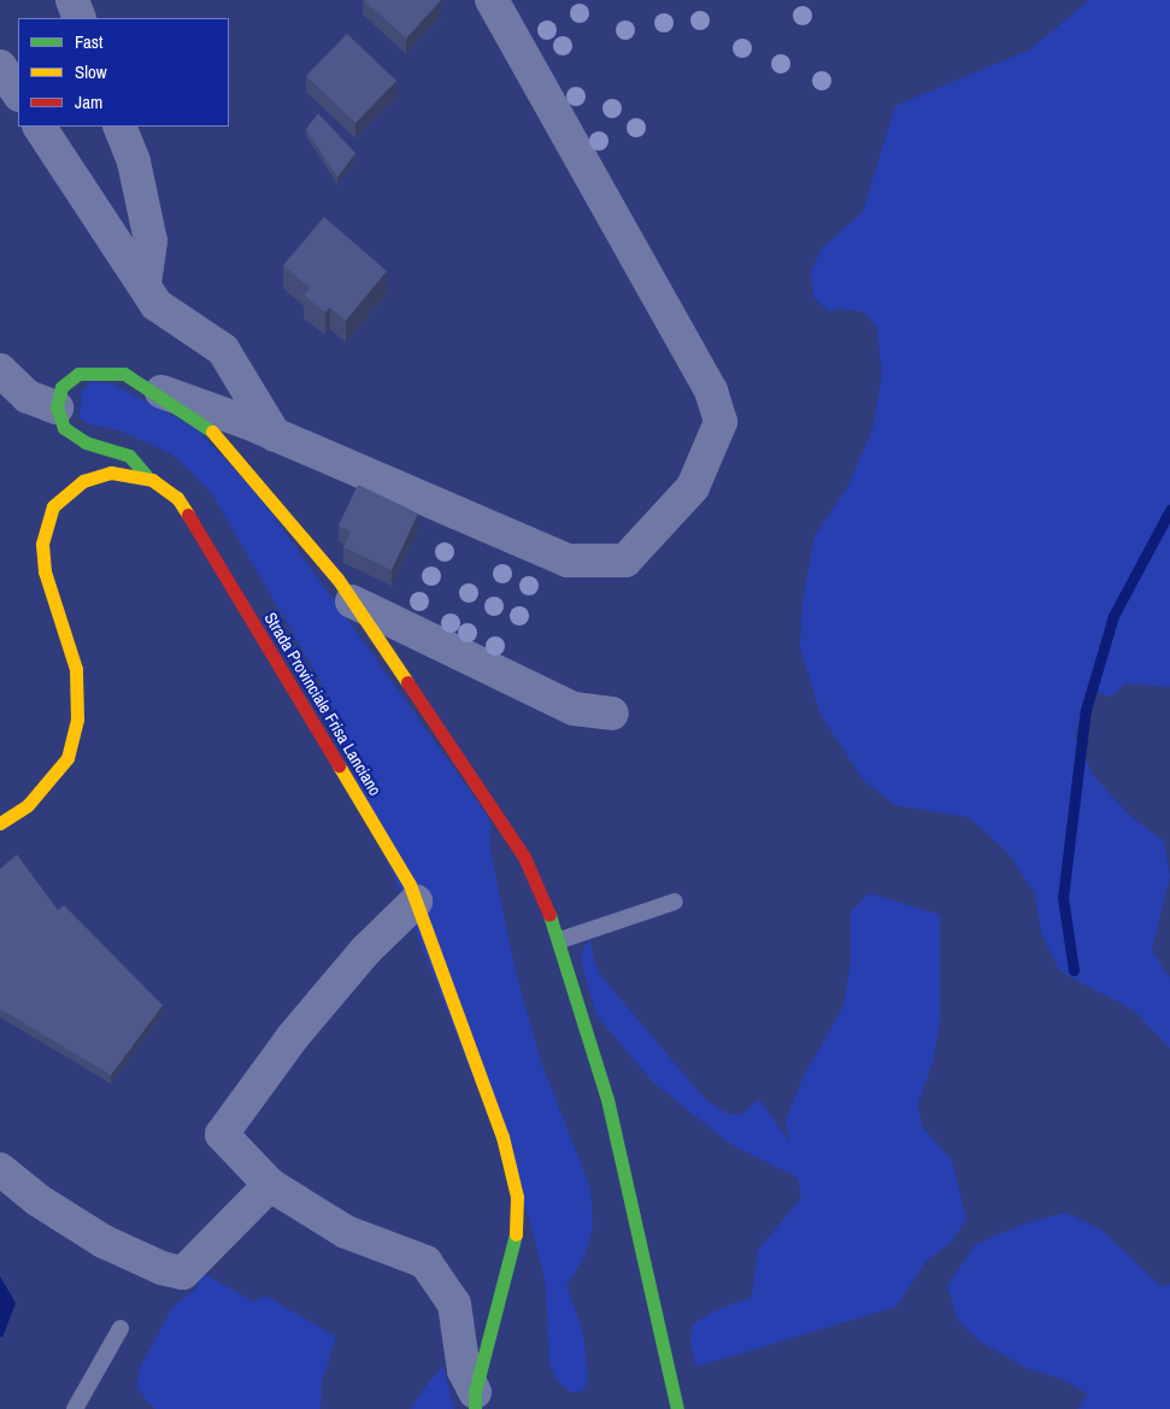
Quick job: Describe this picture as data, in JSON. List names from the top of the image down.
{
  "streets": {
    "street": ["Strada Provinciale Frisa Lanciano"]
  },
  "legend": ["Fast", "Slow", "Jam"]
}
